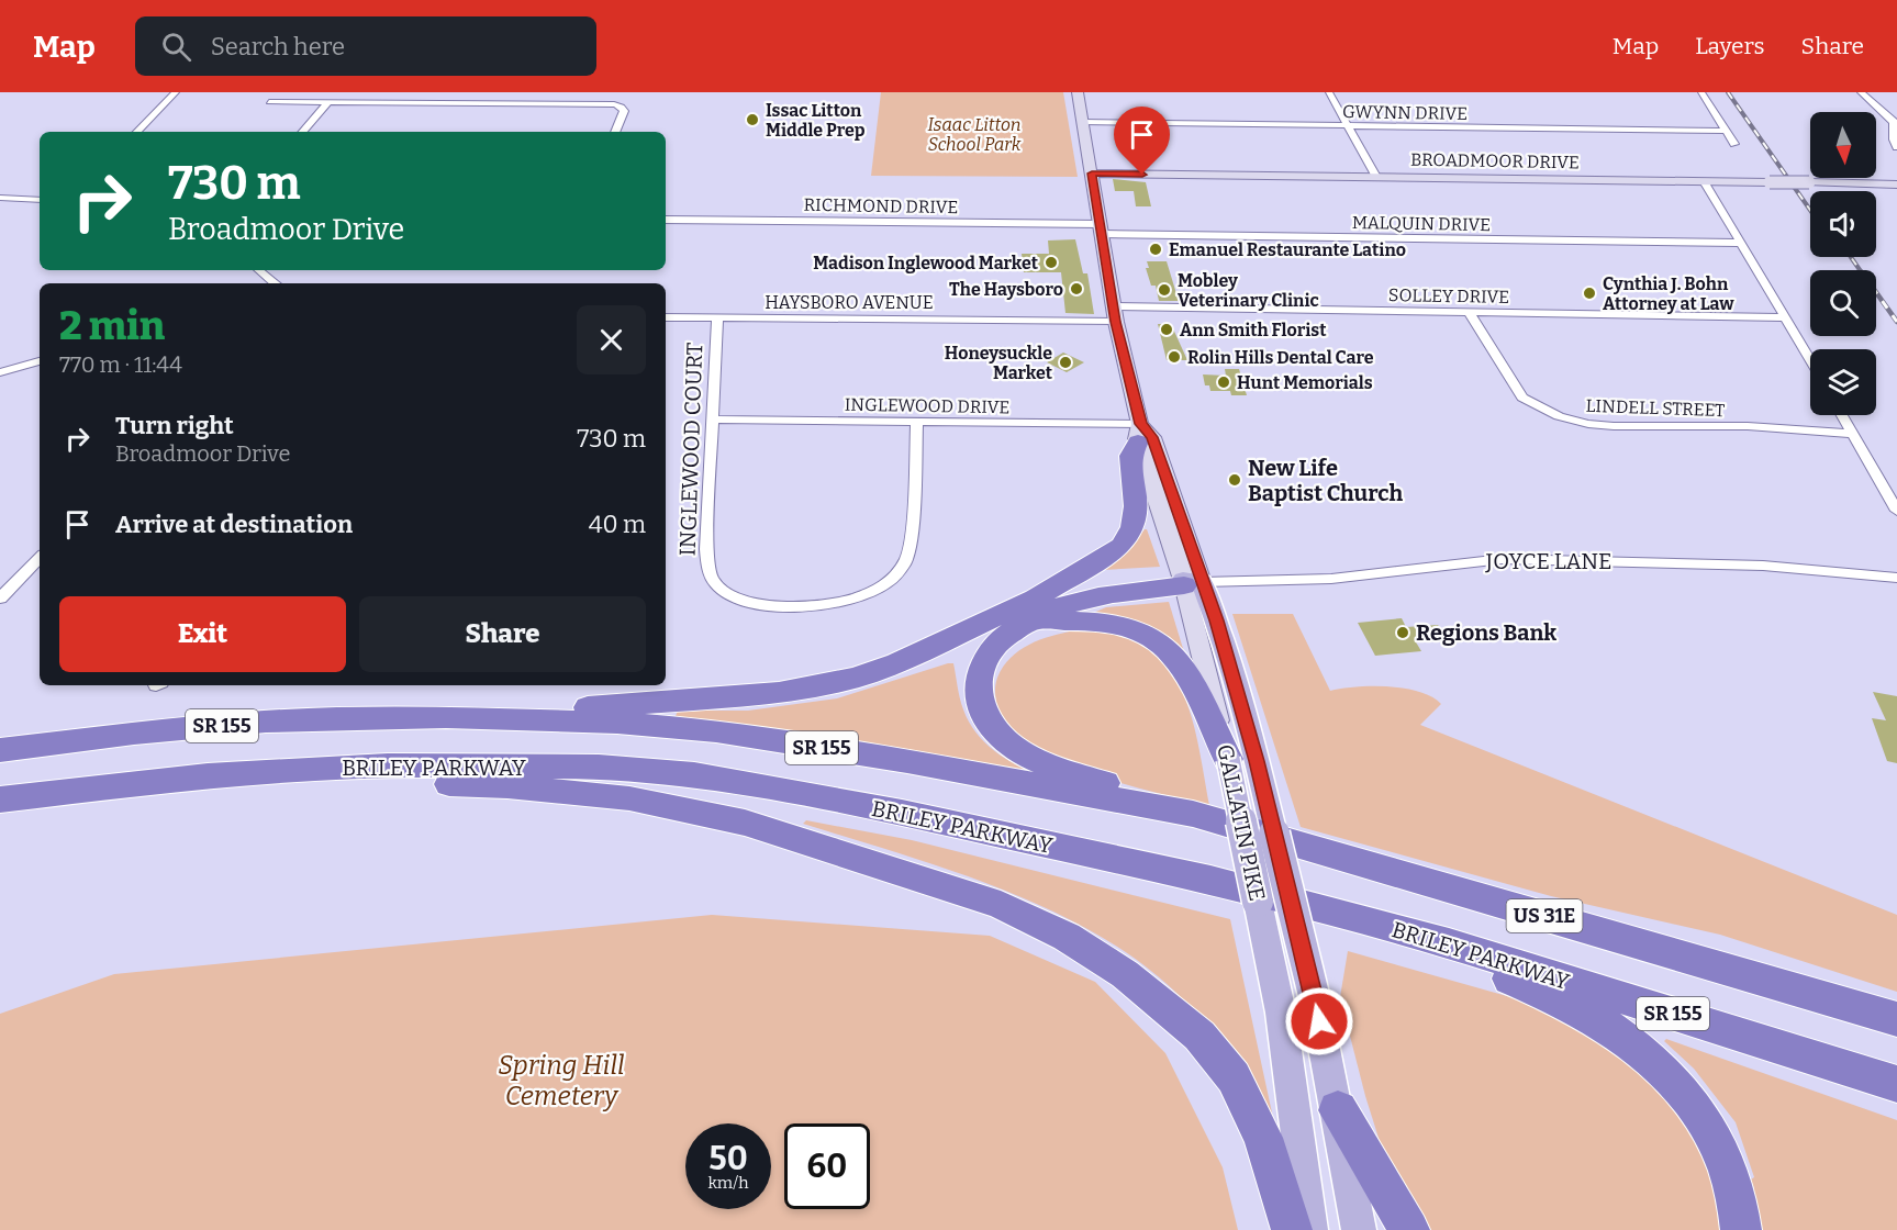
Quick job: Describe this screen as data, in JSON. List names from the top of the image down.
{
  "streets": {
    "highway": ["SR 155", "BRILEY PARKWAY", "US 31E"],
    "main road": ["BROADMOOR DRIVE", "GALLATIN PIKE"],
    "street": [
      "GWYNN DRIVE",
      "RICHMOND DRIVE",
      "MALQUIN DRIVE",
      "SOLLEY DRIVE",
      "HAYSBORO AVENUE",
      "INGLEWOOD DRIVE",
      "LINDELL STREET",
      "INGLEWOOD COURT",
      "JOYCE LANE"
    ]
  },
  "crossings": [
    ["GWYNN DRIVE", "GALLATIN PIKE"],
    ["BROADMOOR DRIVE", "GALLATIN PIKE"],
    ["RICHMOND DRIVE", "MALQUIN DRIVE"],
    ["RICHMOND DRIVE", "GALLATIN PIKE"],
    ["MALQUIN DRIVE", "GALLATIN PIKE"],
    ["SOLLEY DRIVE", "HAYSBORO AVENUE"],
    ["SOLLEY DRIVE", "LINDELL STREET"],
    ["SOLLEY DRIVE", "GALLATIN PIKE"],
    ["HAYSBORO AVENUE", "INGLEWOOD COURT"],
    ["HAYSBORO AVENUE", "GALLATIN PIKE"],
    ["INGLEWOOD DRIVE", "INGLEWOOD COURT"],
    ["INGLEWOOD DRIVE", "GALLATIN PIKE"],
    ["JOYCE LANE", "GALLATIN PIKE"],
    ["SR 155", "US 31E"]
  ],
  "parks": ["Isaac Litton School Park", "Spring Hill Cemetery"],
  "places": [
    "Issac Litton Middle Prep",
    "Emanuel Restaurante Latino",
    "Madison Inglewood Market",
    "The Haysboro",
    "Mobley Veterinary Clinic",
    "Cynthia J. Bohn Attorney at Law",
    "Ann Smith Florist",
    "Rolin Hills Dental Care",
    "Honeysuckle Market",
    "Hunt Memorials",
    "New Life Baptist Church",
    "Regions Bank"
  ],
  "north": "bottom",
  "page": {
    "header": "Map",
    "search": "Search here",
    "nav": ["Map", "Layers", "Share"],
    "turn": ["730 m", "Broadmoor Drive"],
    "heading": ["2 min", "770 m · 11:44"],
    "list": [
      {
        "name": "Turn right",
        "note": "Broadmoor Drive",
        "value": "730 m"
      },
      {
        "name": "Arrive at destination",
        "value": "40 m"
      }
    ],
    "buttons": ["Exit", "Share"],
    "speed": "50 km/h",
    "limit": "60"
  }
}
